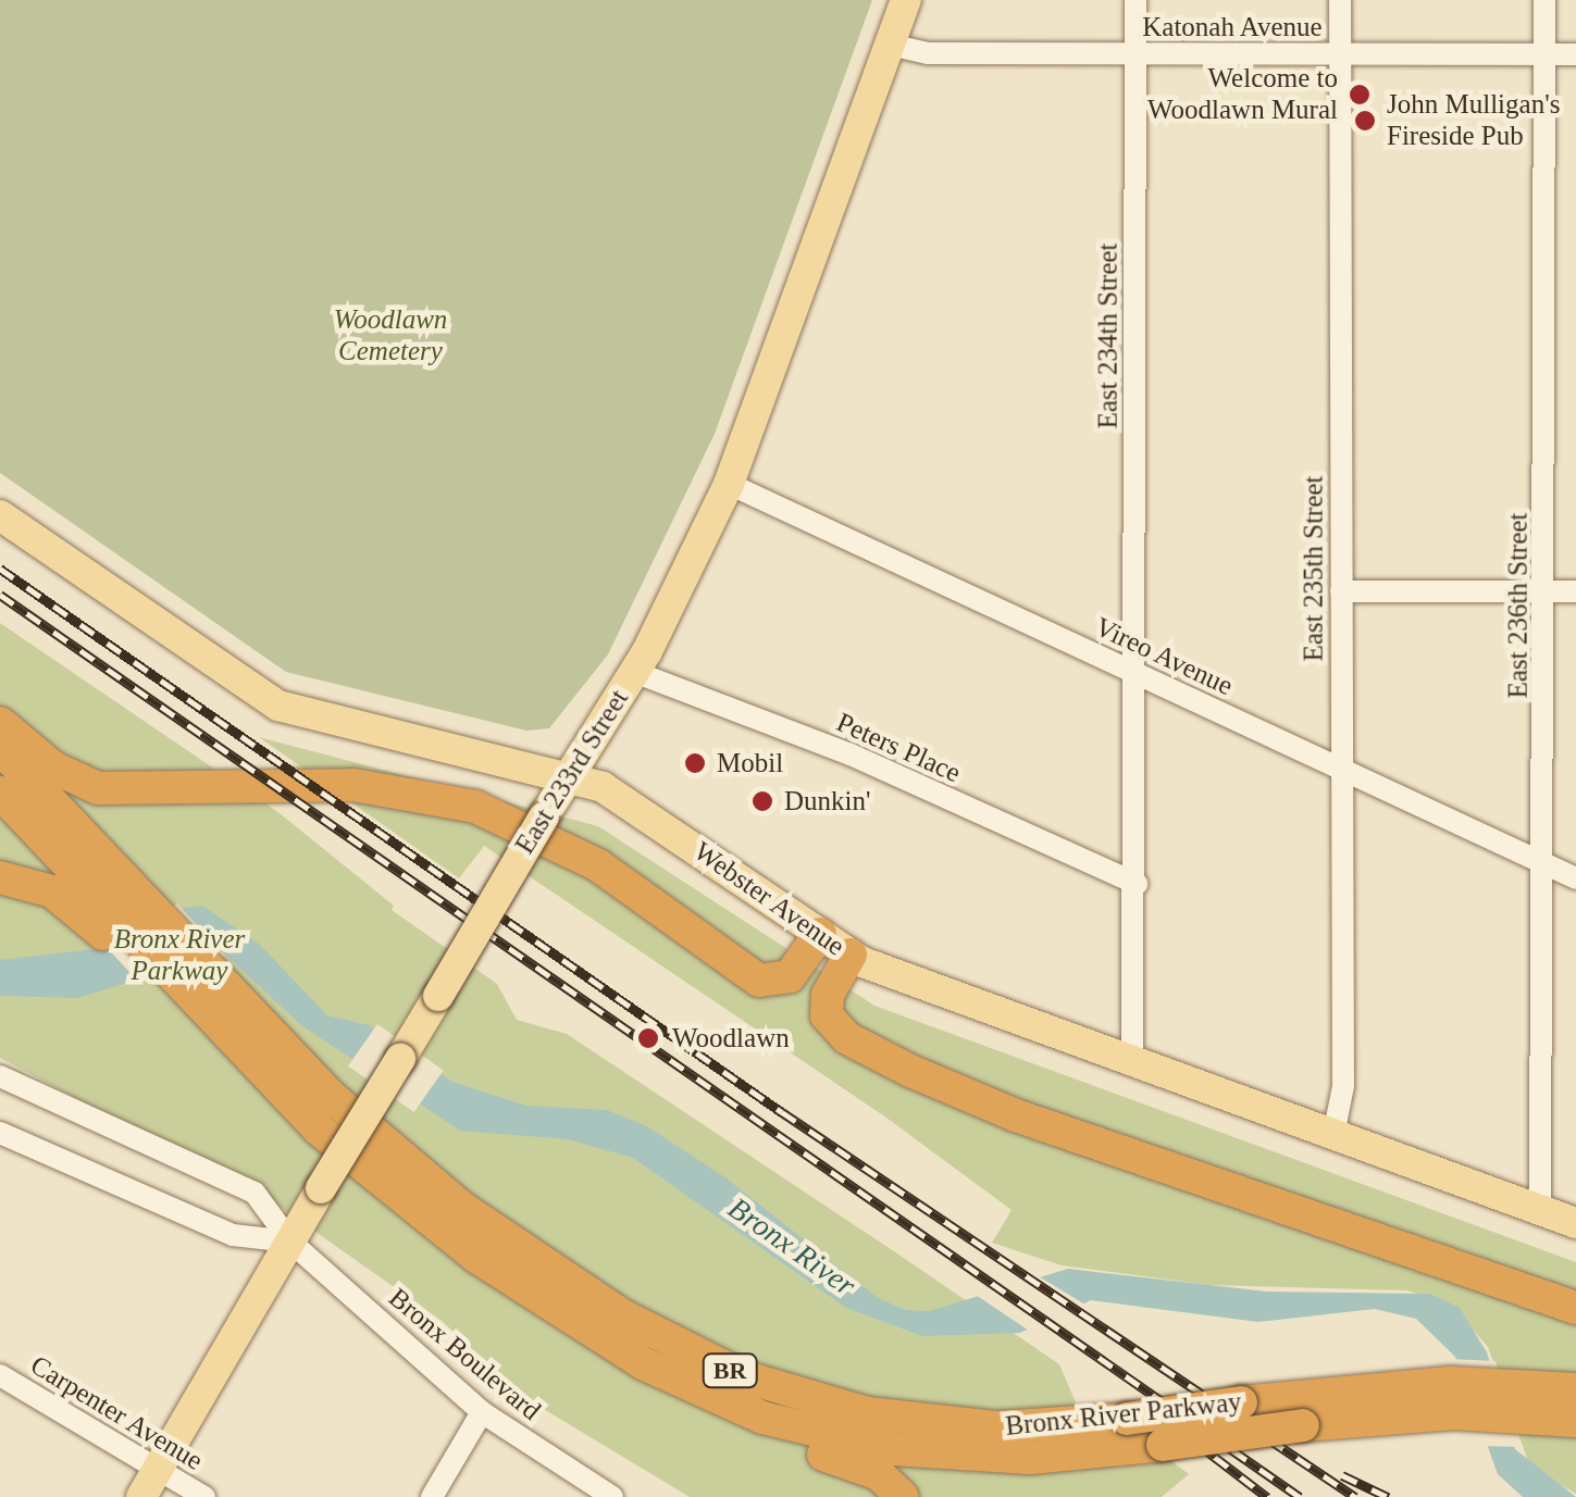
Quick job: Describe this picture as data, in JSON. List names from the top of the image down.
{
  "streets": {
    "highway": ["BR", "Bronx River Parkway"],
    "main road": ["East 233rd Street", "Webster Avenue"],
    "street": [
      "Katonah Avenue",
      "East 234th Street",
      "East 235th Street",
      "East 236th Street",
      "Vireo Avenue",
      "Peters Place",
      "Bronx Boulevard",
      "Carpenter Avenue"
    ]
  },
  "crossings": [
    ["Katonah Avenue", "East 234th Street"],
    ["Katonah Avenue", "East 235th Street"],
    ["Katonah Avenue", "East 236th Street"],
    ["Katonah Avenue", "East 233rd Street"],
    ["East 234th Street", "Vireo Avenue"],
    ["East 234th Street", "Peters Place"],
    ["East 234th Street", "Webster Avenue"],
    ["East 235th Street", "Vireo Avenue"],
    ["East 235th Street", "Webster Avenue"],
    ["East 236th Street", "Vireo Avenue"],
    ["East 236th Street", "Webster Avenue"],
    ["Vireo Avenue", "East 233rd Street"],
    ["Peters Place", "East 233rd Street"],
    ["East 233rd Street", "Webster Avenue"],
    ["East 233rd Street", "Bronx Boulevard"],
    ["East 233rd Street", "Carpenter Avenue"]
  ],
  "water": ["Bronx River"],
  "parks": ["Woodlawn Cemetery", "Bronx River Parkway"],
  "places": [
    "Welcome to Woodlawn Mural",
    "John Mulligan's Fireside Pub",
    "Mobil",
    "Dunkin'",
    "Woodlawn"
  ]
}
